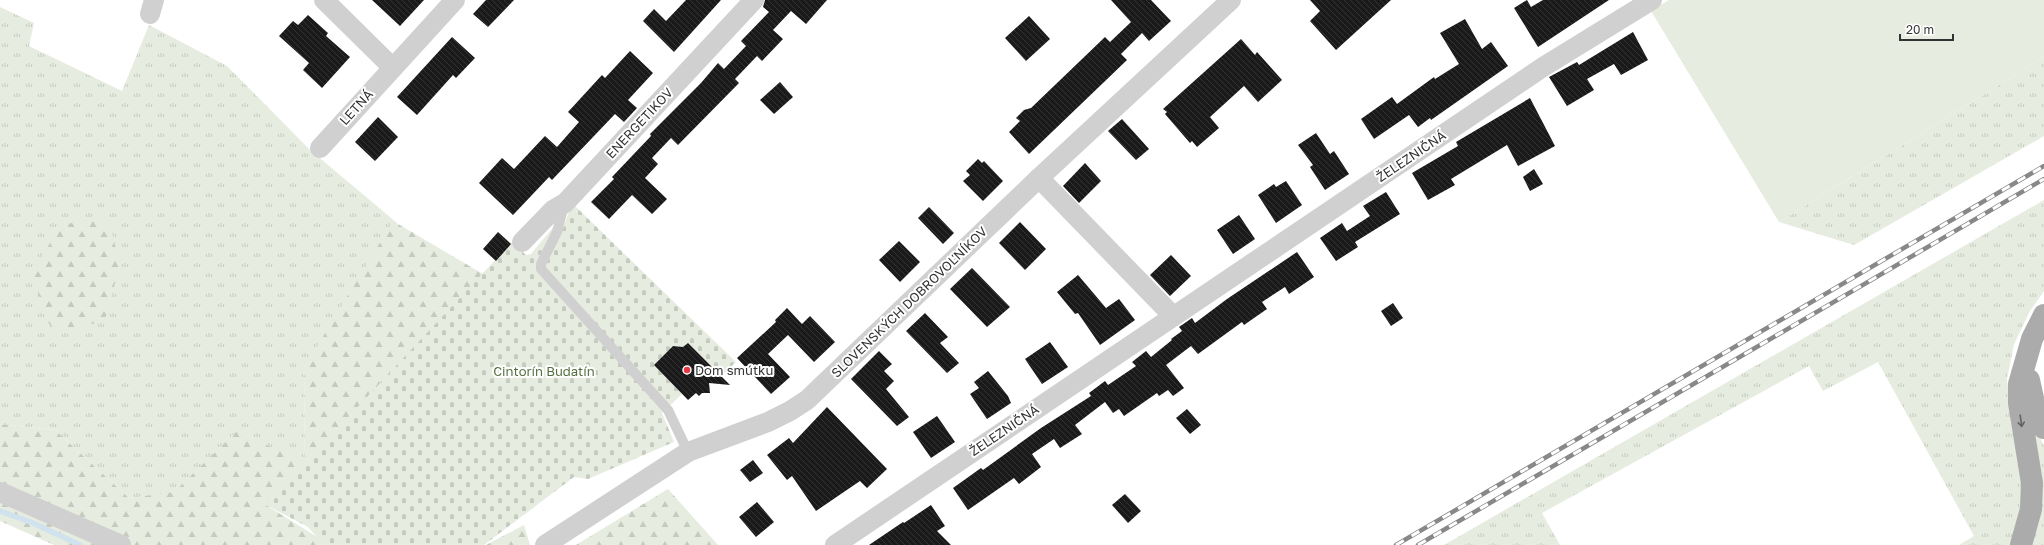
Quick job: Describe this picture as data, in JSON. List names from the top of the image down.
{
  "streets": {
    "street": [
      "LETNÁ",
      "ENERGETIKOV",
      "ŽELEZNIČNÁ",
      "SLOVENSKÝCH DOBROVOĽNÍKOV"
    ]
  },
  "parks": ["Cintorín Budatín"],
  "places": ["Dom smútku"],
  "scale_bar": "20 m"
}
